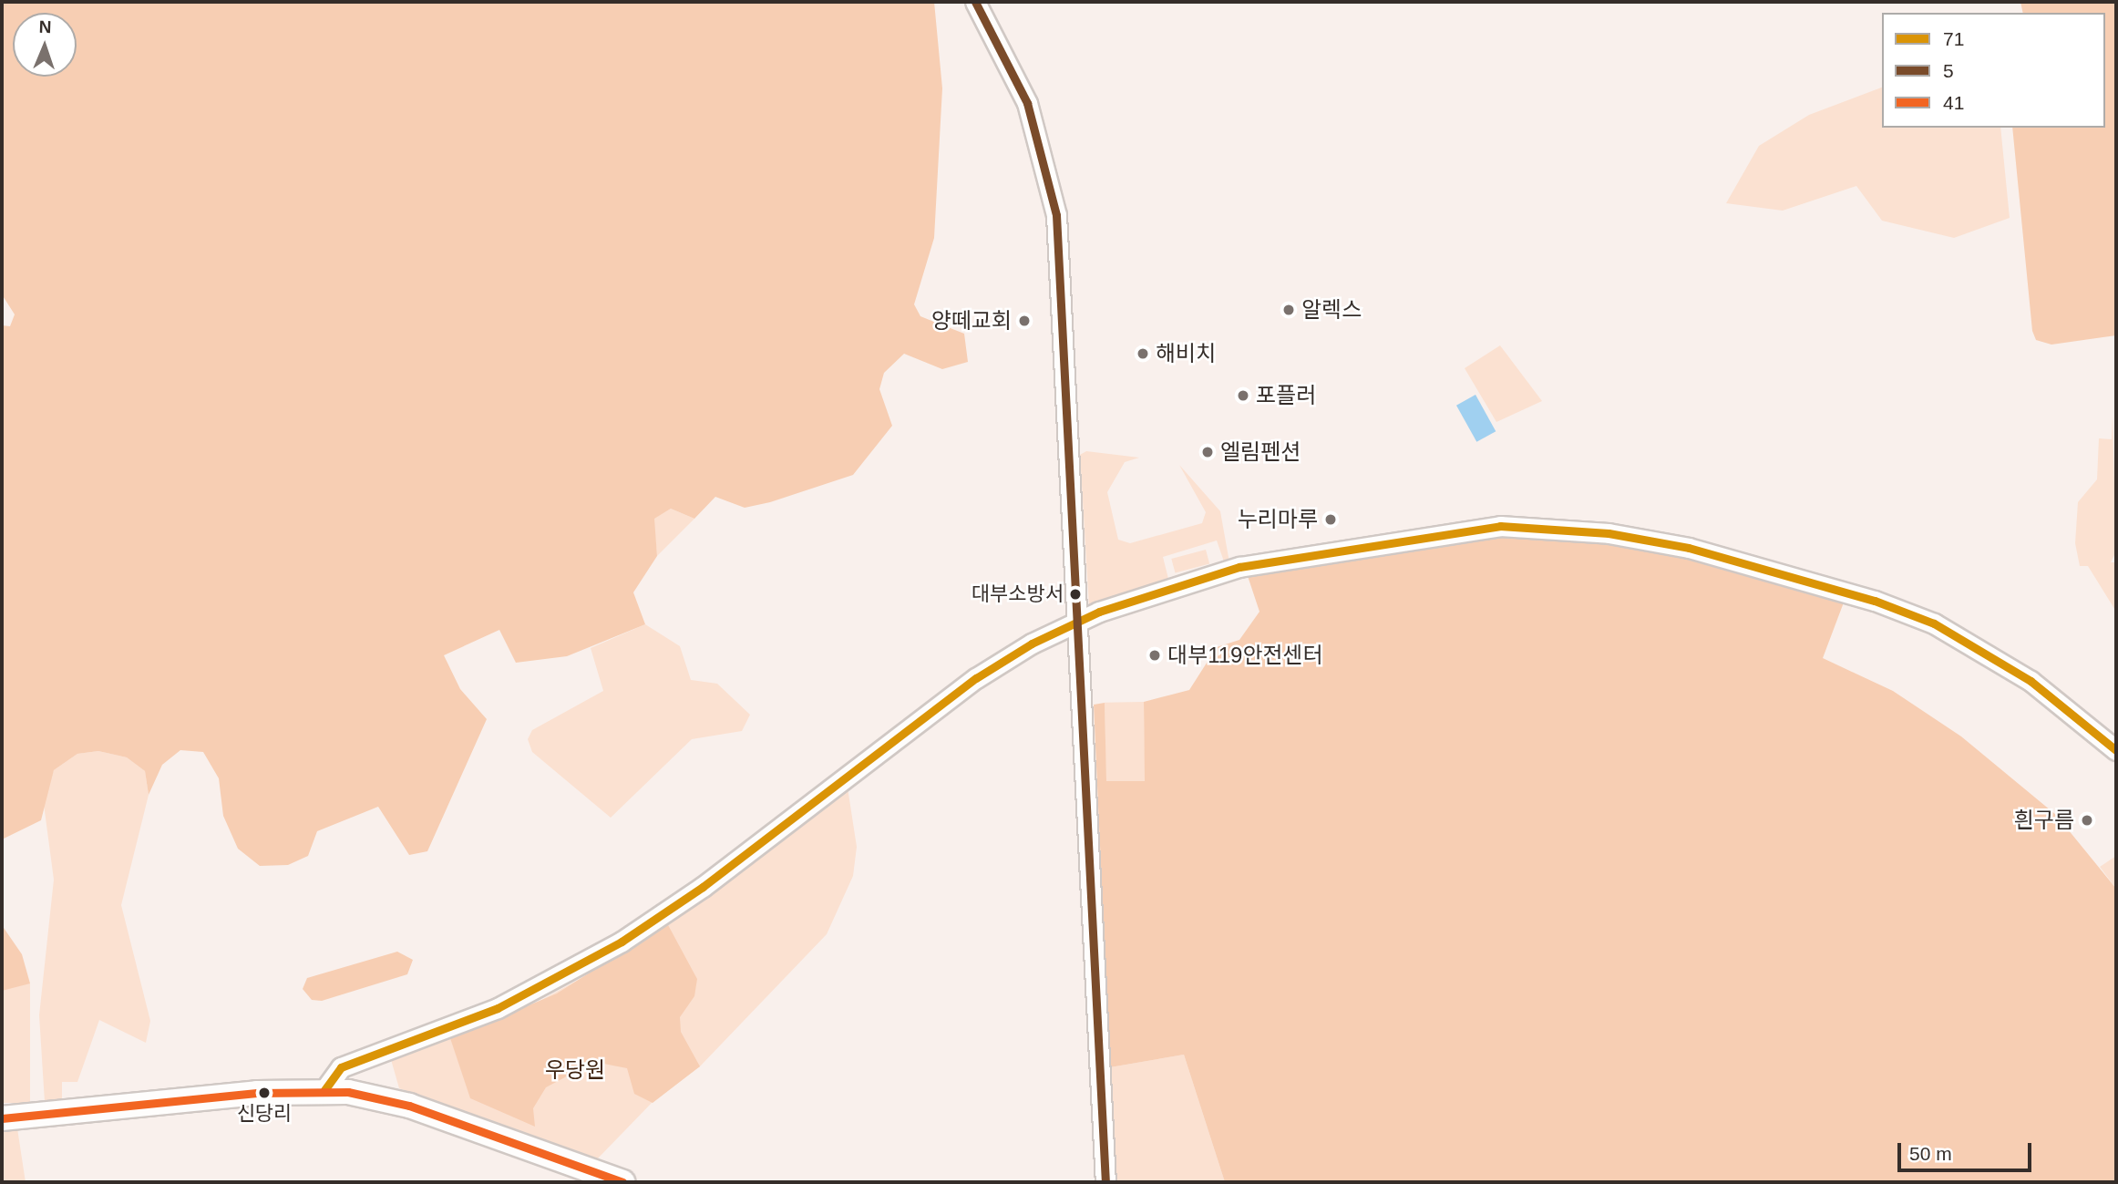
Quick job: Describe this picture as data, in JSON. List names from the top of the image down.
{
  "parks": ["우당원"],
  "places": [
    "알렉스",
    "양떼교회",
    "해비치",
    "포플러",
    "엘림펜션",
    "누리마루",
    "대부소방서",
    "대부119안전센터",
    "흰구름",
    "신당리"
  ],
  "lines": ["transit line 5", "transit line 71", "transit line 41"],
  "legend": ["71", "5", "41"],
  "scale_bar": "50 m",
  "north": "top"
}
